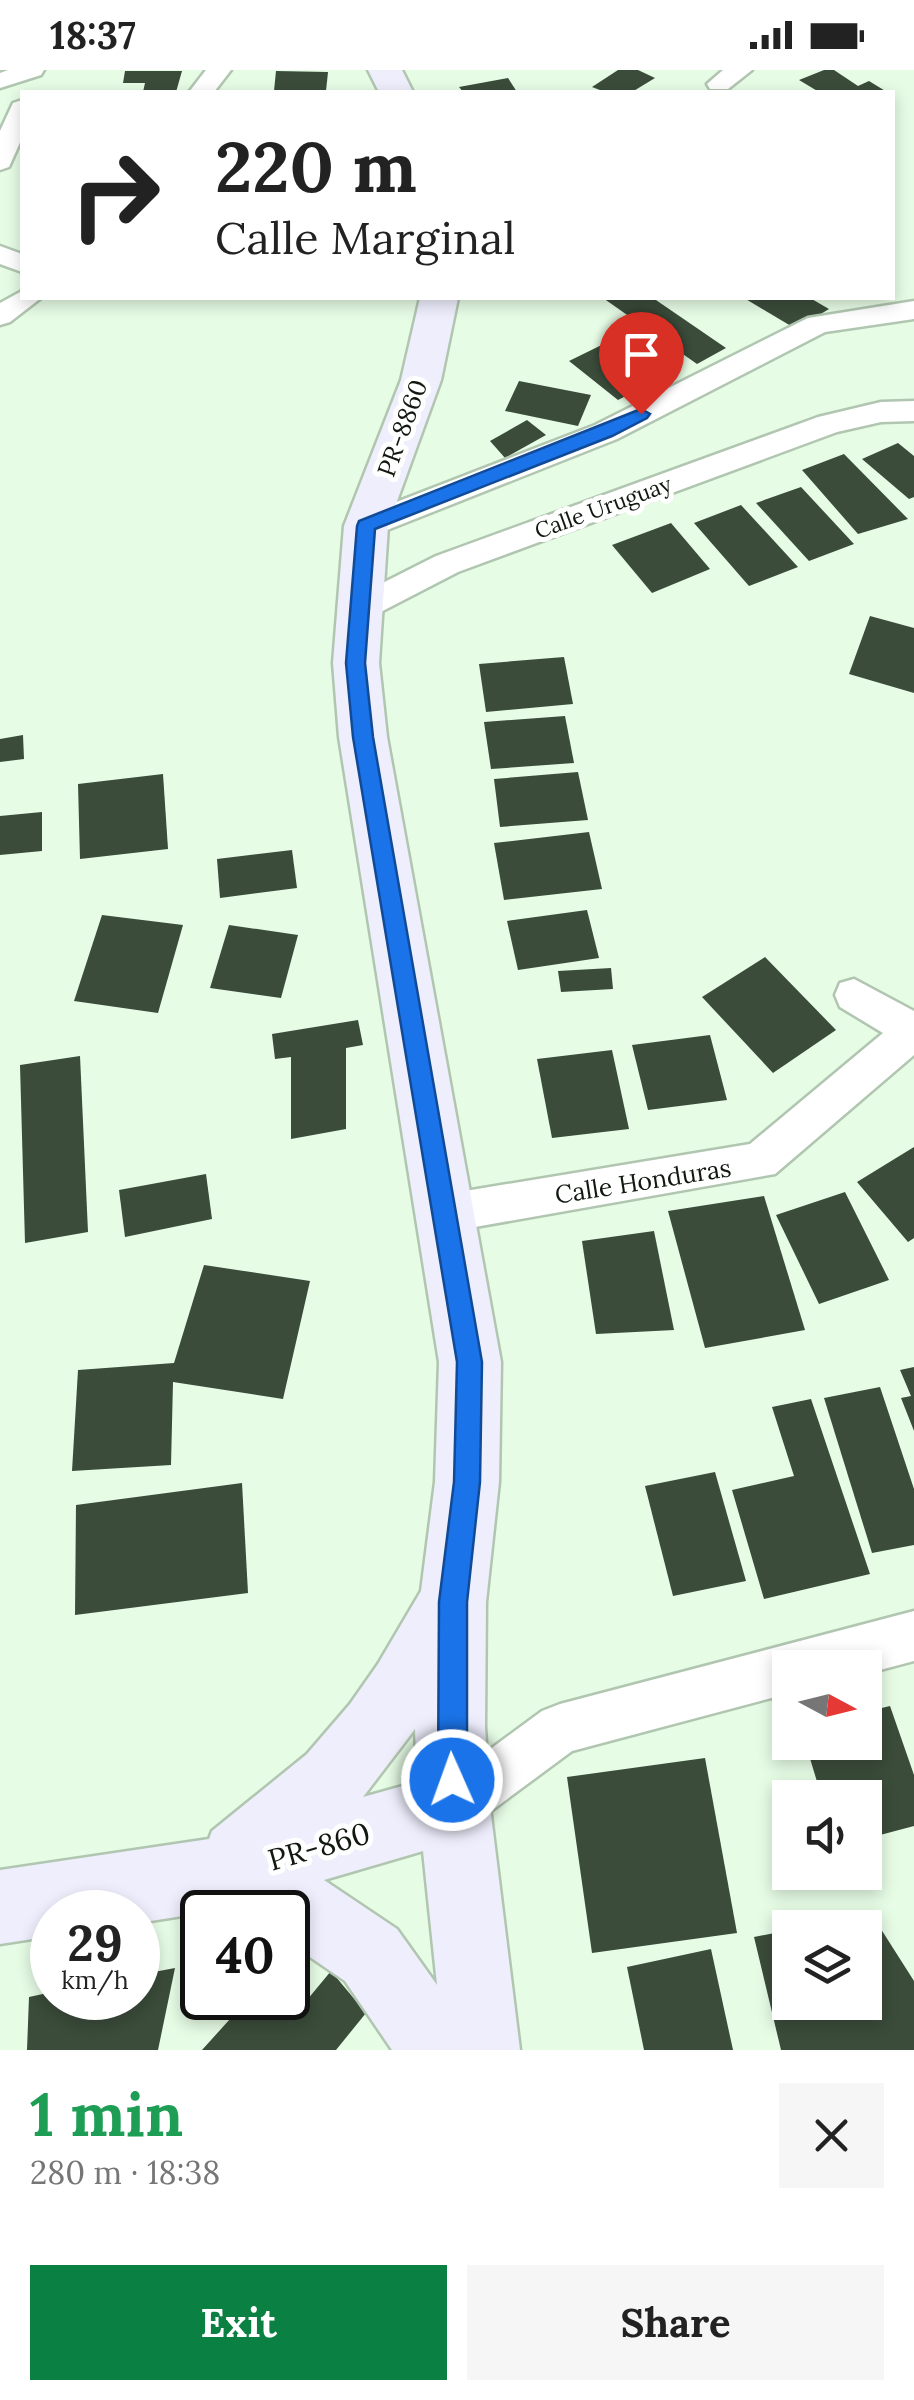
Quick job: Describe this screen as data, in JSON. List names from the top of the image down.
{
  "streets": {
    "street": [
      "PR-8860",
      "Calle Uruguay",
      "Calle Honduras",
      "PR-860"
    ]
  },
  "crossings": [
    ["PR-8860", "Calle Uruguay"],
    ["PR-8860", "Calle Honduras"],
    ["PR-8860", "PR-860"]
  ],
  "north": "right",
  "page": {
    "status": "18:37",
    "turn": ["220 m", "Calle Marginal"],
    "speed": "29 km/h",
    "limit": "40",
    "heading": ["1 min", "280 m · 18:38"],
    "buttons": ["Exit", "Share"]
  }
}
